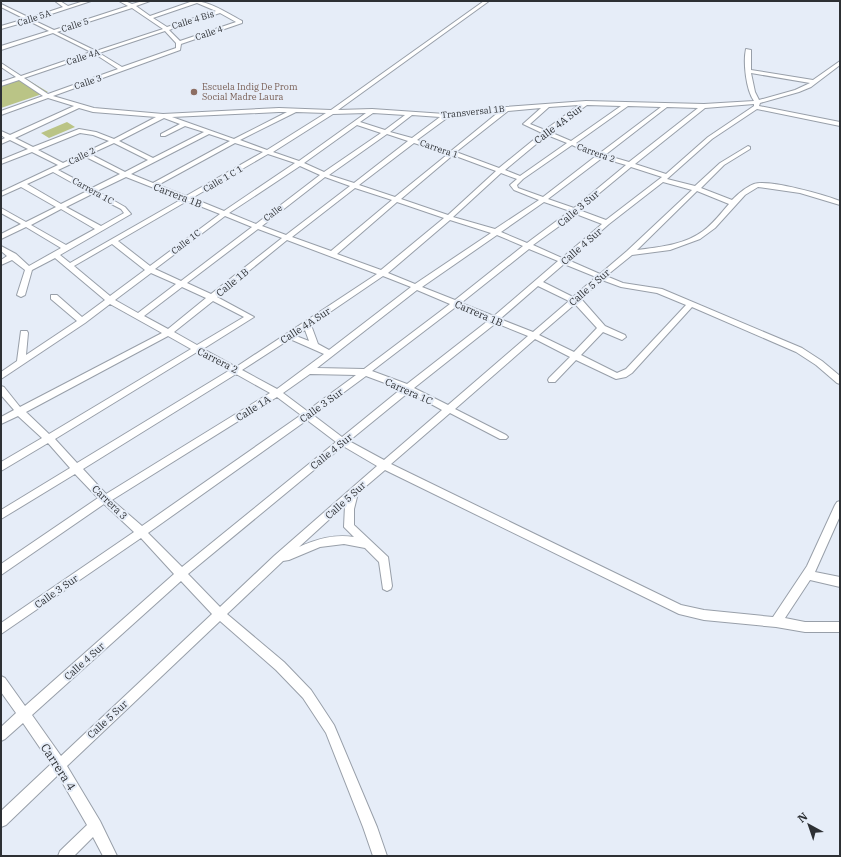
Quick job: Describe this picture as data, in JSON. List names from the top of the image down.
{
  "streets": {
    "street": [
      "Calle 5A",
      "Calle 4 Bis",
      "Calle 5",
      "Calle 4",
      "Calle 4A",
      "Calle 3",
      "Transversal 1B",
      "Calle 4A Sur",
      "Carrera 1",
      "Carrera 2",
      "Calle 2",
      "Calle 1 C 1",
      "Carrera 1C",
      "Carrera 1B",
      "Calle 3 Sur",
      "Calle",
      "Calle 1C",
      "Calle 4 Sur",
      "Calle 1B",
      "Calle 5 Sur",
      "Calle 1A",
      "Carrera 3",
      "Carrera 4"
    ]
  },
  "crossings": [
    ["Calle 4 Bis", "Calle 4"],
    ["Calle 4 Bis", "Calle 4A"],
    ["Calle 4", "Calle 3"],
    ["Transversal 1B", "Calle 4A Sur"],
    ["Transversal 1B", "Carrera 2"],
    ["Transversal 1B", "Calle 2"],
    ["Transversal 1B", "Calle 1 C 1"],
    ["Transversal 1B", "Calle 3 Sur"],
    ["Transversal 1B", "Calle"],
    ["Transversal 1B", "Calle 1C"],
    ["Transversal 1B", "Calle 4 Sur"],
    ["Transversal 1B", "Calle 1B"],
    ["Transversal 1B", "Calle 1A"],
    ["Calle 4A Sur", "Carrera 1"],
    ["Calle 4A Sur", "Carrera 2"],
    ["Calle 4A Sur", "Carrera 1B"],
    ["Calle 4A Sur", "Carrera 3"],
    ["Carrera 1", "Calle"],
    ["Carrera 1", "Calle 1C"],
    ["Carrera 1", "Calle 1B"],
    ["Carrera 2", "Calle 1 C 1"],
    ["Carrera 2", "Calle 3 Sur"],
    ["Carrera 2", "Calle"],
    ["Carrera 2", "Calle 1C"],
    ["Carrera 2", "Calle 4 Sur"],
    ["Carrera 2", "Calle 1B"],
    ["Carrera 2", "Calle 5 Sur"],
    ["Carrera 2", "Calle 1A"],
    ["Calle 2", "Carrera 1C"],
    ["Calle 2", "Carrera 1B"],
    ["Calle 1 C 1", "Carrera 1B"],
    ["Carrera 1C", "Calle 3 Sur"],
    ["Carrera 1C", "Calle 4 Sur"],
    ["Carrera 1C", "Calle 5 Sur"],
    ["Carrera 1C", "Calle 1A"],
    ["Carrera 1B", "Calle 3 Sur"],
    ["Carrera 1B", "Calle"],
    ["Carrera 1B", "Calle 1C"],
    ["Carrera 1B", "Calle 4 Sur"],
    ["Carrera 1B", "Calle 1B"],
    ["Carrera 1B", "Calle 5 Sur"],
    ["Carrera 1B", "Calle 1A"],
    ["Calle 3 Sur", "Carrera 3"],
    ["Calle 4 Sur", "Carrera 3"],
    ["Calle 4 Sur", "Carrera 4"],
    ["Calle 1B", "Carrera 3"],
    ["Calle 5 Sur", "Carrera 3"],
    ["Calle 5 Sur", "Carrera 4"],
    ["Calle 1A", "Carrera 3"]
  ],
  "places": ["Escuela Indig De Prom Social Madre Laura"],
  "north": "top left"
}
